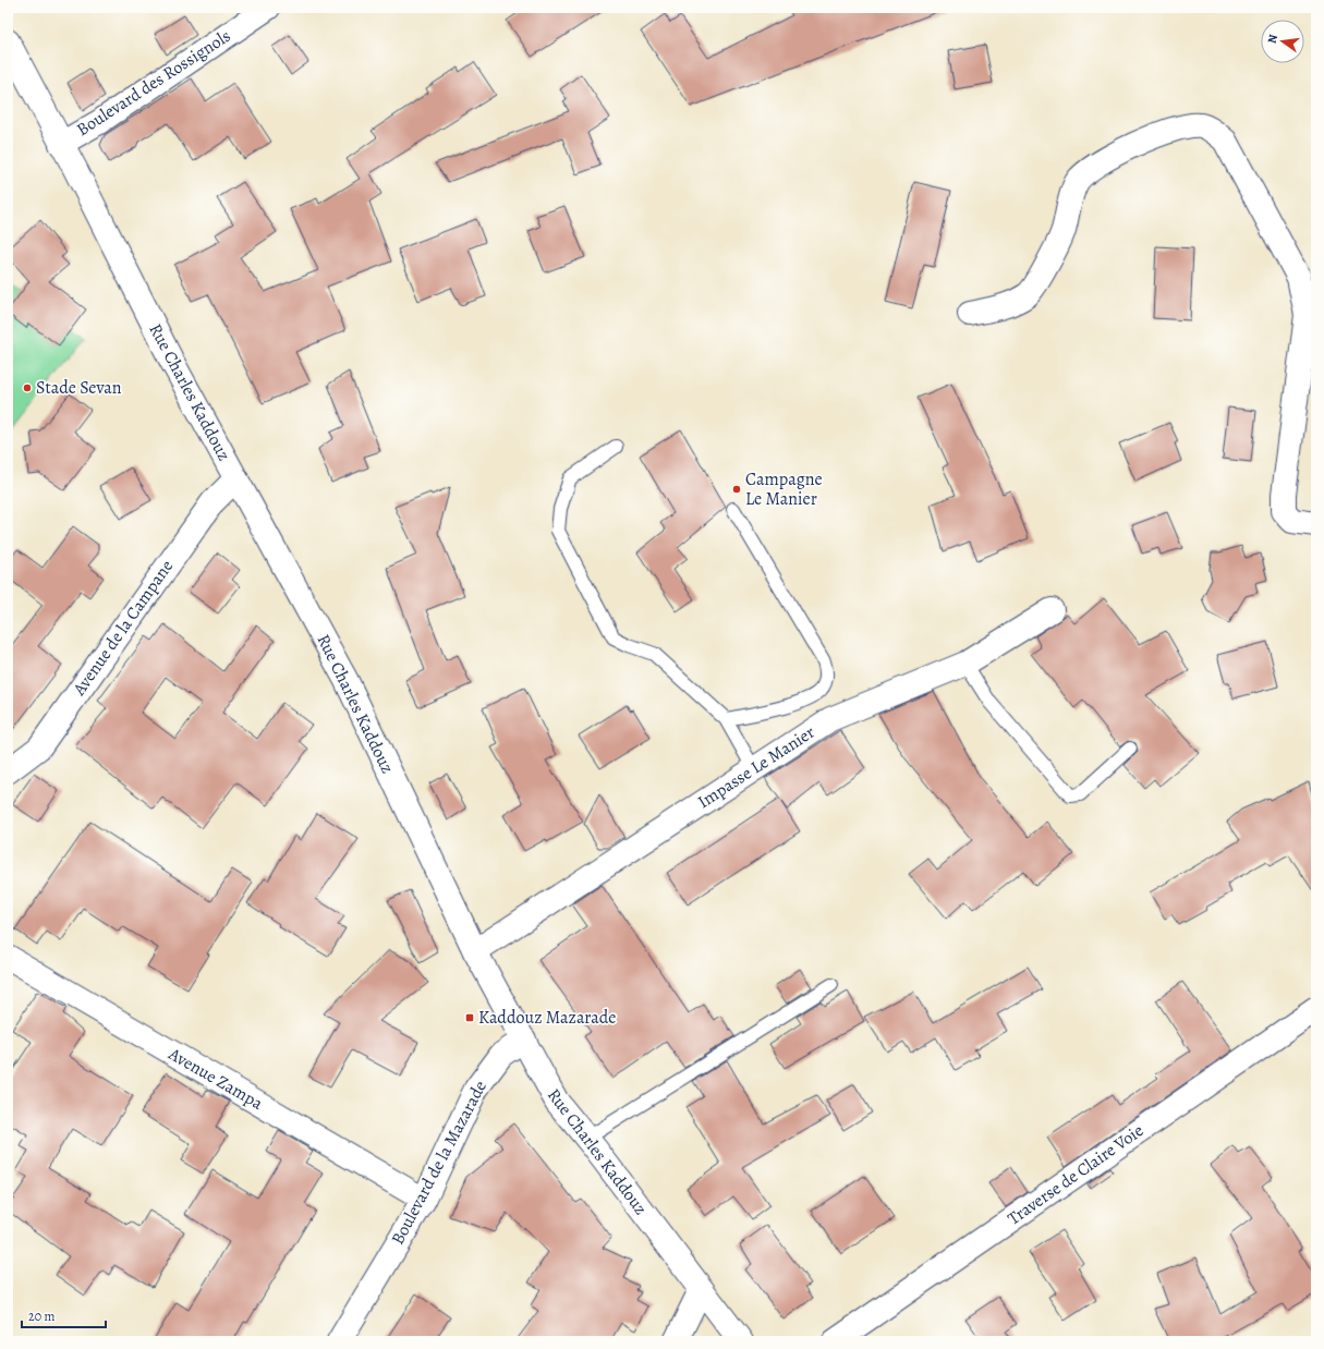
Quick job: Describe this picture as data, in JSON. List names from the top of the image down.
{
  "streets": {
    "street": [
      "Boulevard des Rossignols",
      "Rue Charles Kaddouz",
      "Avenue de la Campane",
      "Impasse Le Manier",
      "Avenue Zampa",
      "Boulevard de la Mazarade",
      "Traverse de Claire Voie"
    ]
  },
  "crossings": [
    ["Boulevard des Rossignols", "Rue Charles Kaddouz"],
    ["Rue Charles Kaddouz", "Avenue de la Campane"],
    ["Rue Charles Kaddouz", "Impasse Le Manier"],
    ["Rue Charles Kaddouz", "Boulevard de la Mazarade"],
    ["Avenue Zampa", "Boulevard de la Mazarade"]
  ],
  "places": {
    "other": ["Stade Sevan", "Campagne Le Manier"],
    "transit": ["Kaddouz Mazarade"]
  },
  "scale_bar": "20 m",
  "north": "left"
}
